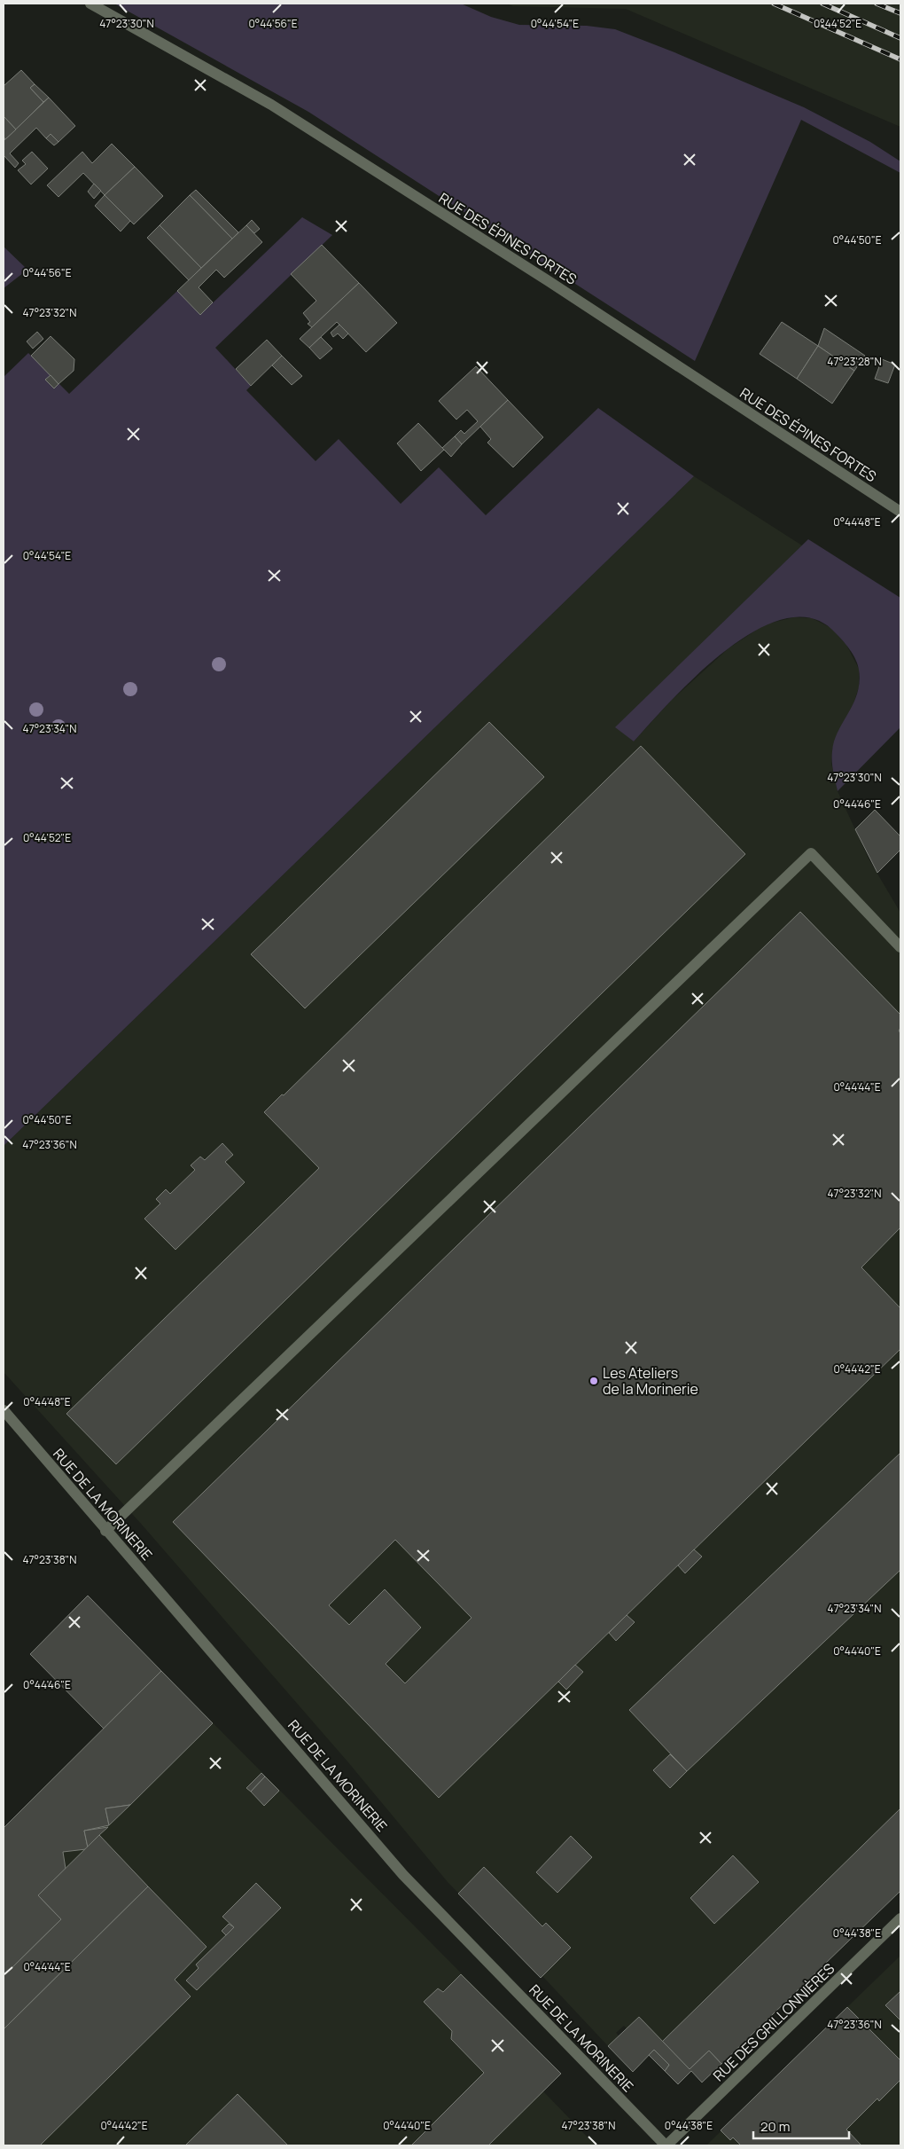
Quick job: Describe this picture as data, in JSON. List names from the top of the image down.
{
  "streets": {
    "street": ["RUE DES ÉPINES FORTES", "RUE DE LA MORINERIE", "RUE DES GRILLONNIÈRES"]
  },
  "crossings": [
    ["RUE DE LA MORINERIE", "RUE DES GRILLONNIÈRES"]
  ],
  "places": ["Les Ateliers de la Morinerie"],
  "scale_bar": "20 m",
  "coordinates": [
    "47°23'30\"N",
    "0°44'56\"E",
    "0°44'54\"E",
    "0°44'52\"E",
    "0°44'50\"E",
    "47°23'32\"N",
    "47°23'28\"N",
    "0°44'48\"E",
    "47°23'34\"N",
    "0°44'46\"E",
    "0°44'44\"E",
    "47°23'36\"N",
    "0°44'42\"E",
    "47°23'38\"N",
    "0°44'40\"E",
    "0°44'38\"E"
  ]
}
